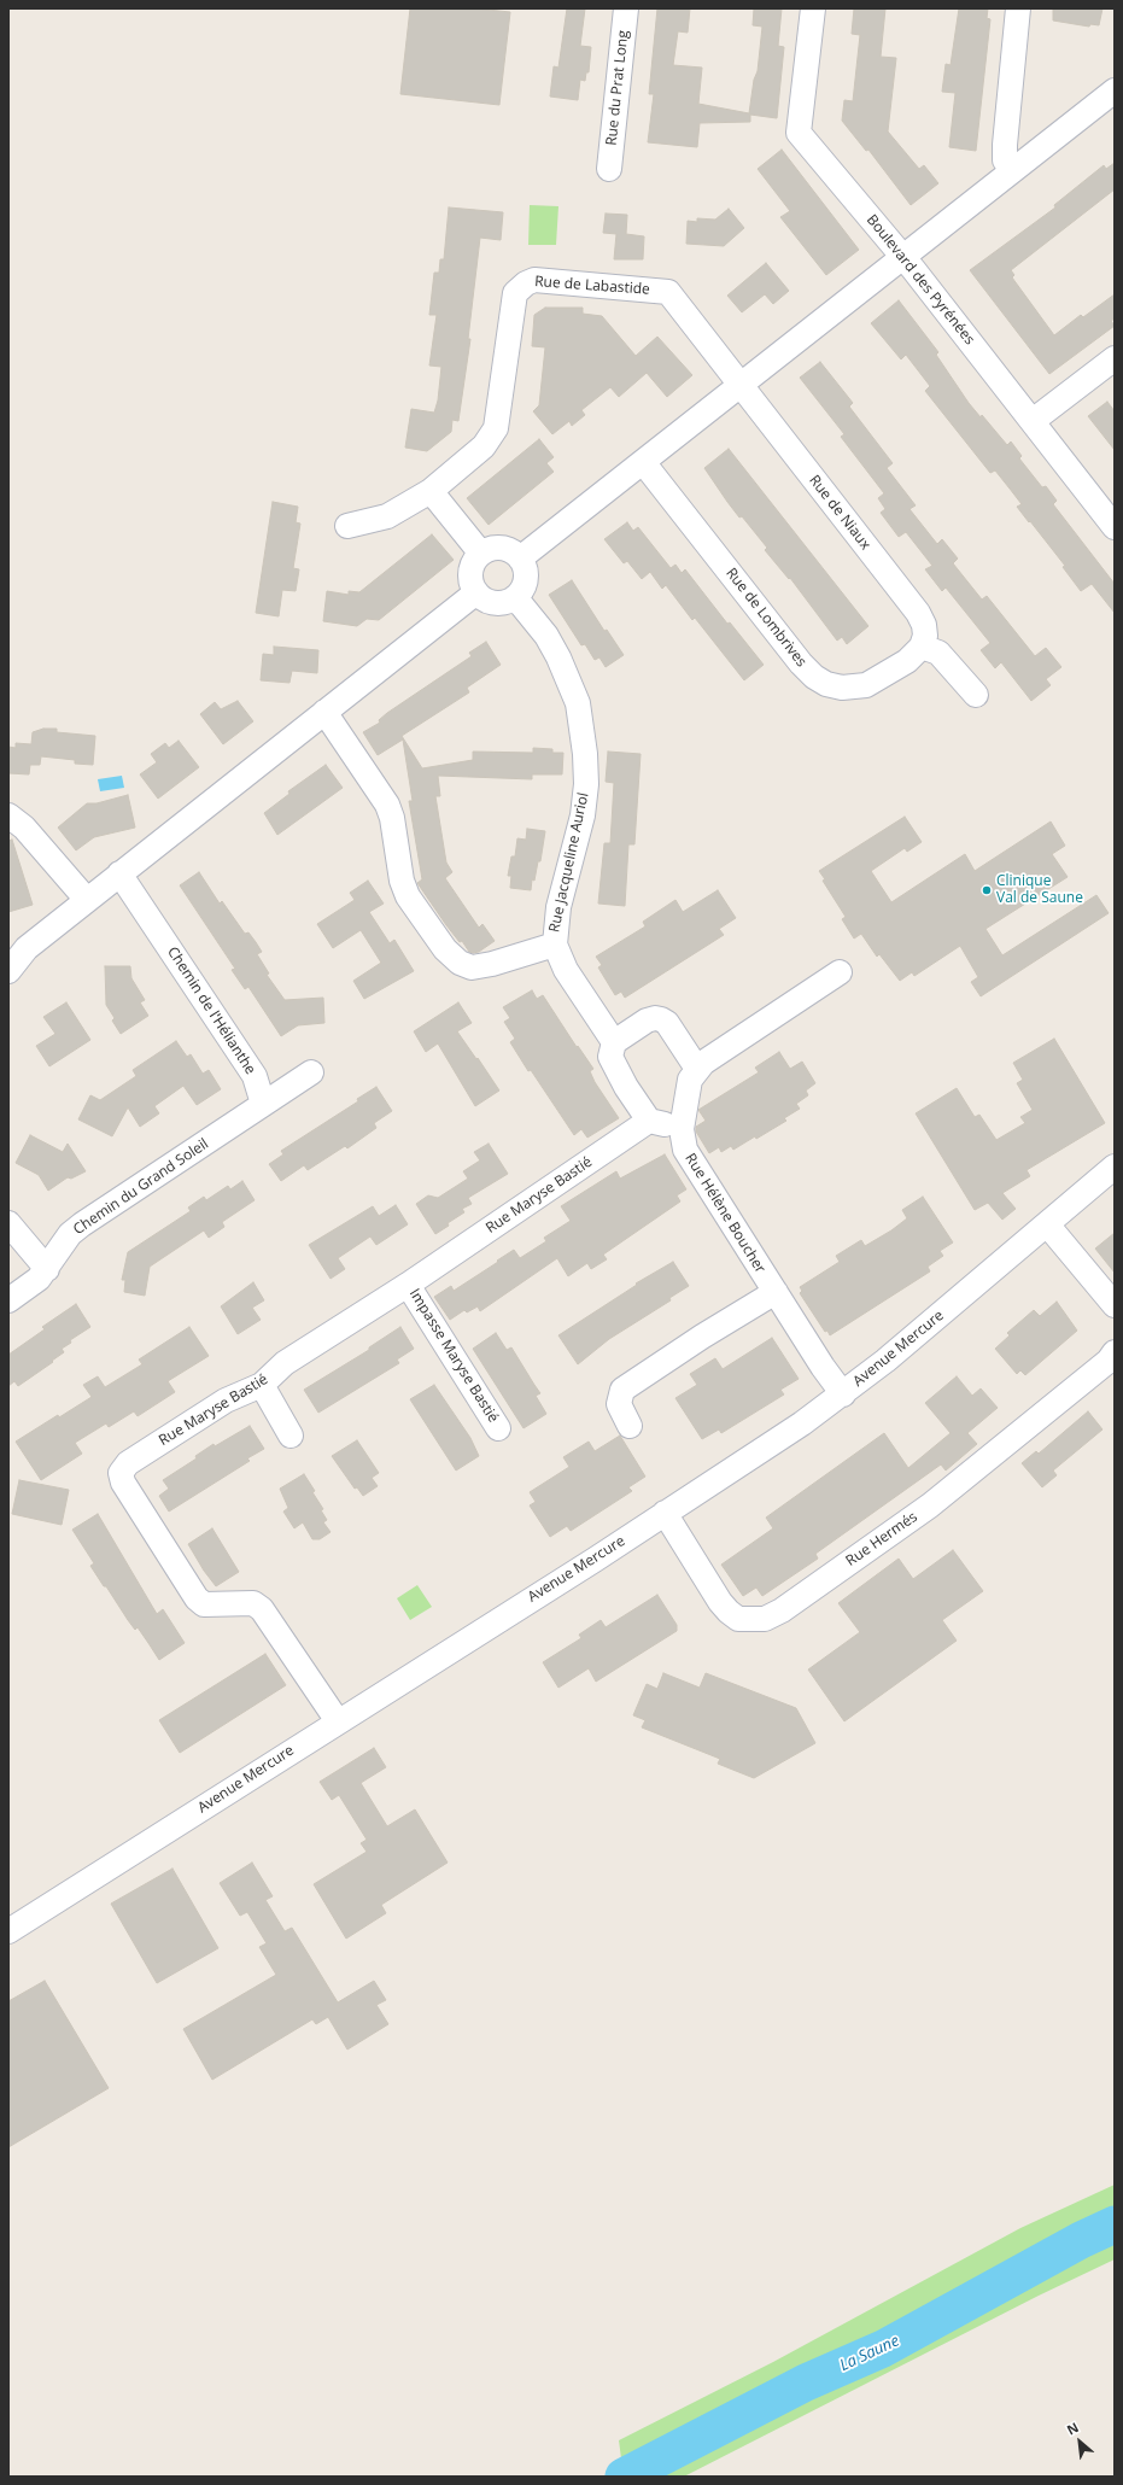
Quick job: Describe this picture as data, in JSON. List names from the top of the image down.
{
  "streets": {
    "street": [
      "Rue du Prat Long",
      "Boulevard des Pyrénées",
      "Rue de Labastide",
      "Rue de Niaux",
      "Rue de Lombrives",
      "Rue Jacqueline Auriol",
      "Chemin de l'Hélianthe",
      "Chemin du Grand Soleil",
      "Rue Maryse Bastié",
      "Rue Hélène Boucher",
      "Avenue Mercure",
      "Impasse Maryse Bastié",
      "Rue Hermés"
    ]
  },
  "crossings": [
    ["Rue de Labastide", "Rue de Niaux"],
    ["Rue de Niaux", "Rue de Lombrives"],
    ["Chemin de l'Hélianthe", "Chemin du Grand Soleil"],
    ["Rue Maryse Bastié", "Avenue Mercure"],
    ["Rue Maryse Bastié", "Impasse Maryse Bastié"],
    ["Rue Hélène Boucher", "Avenue Mercure"],
    ["Avenue Mercure", "Rue Hermés"]
  ],
  "water": ["La Saune"],
  "places": ["Clinique Val de Saune"],
  "north": "top left"
}
